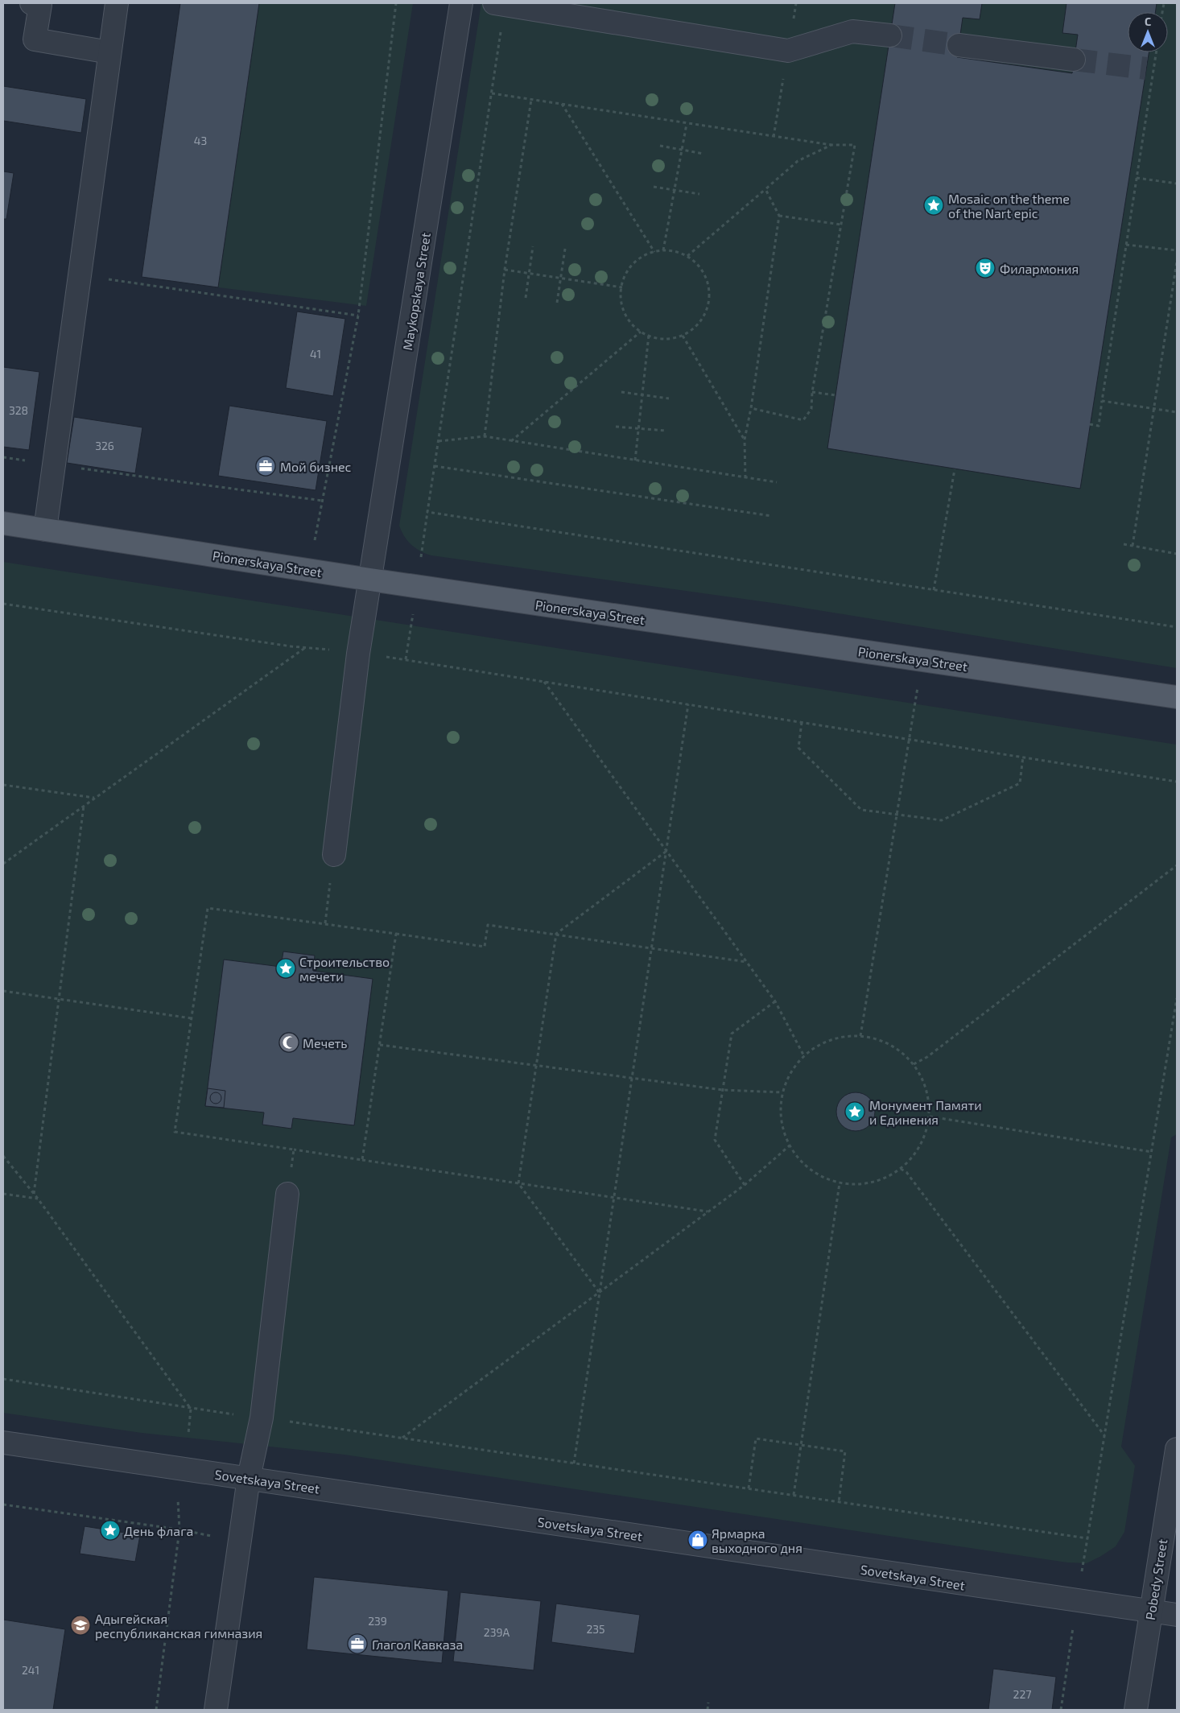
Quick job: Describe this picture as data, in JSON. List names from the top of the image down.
{
  "streets": {
    "main road": ["Pionerskaya Street"],
    "street": ["Maykopskaya Street", "Sovetskaya Street", "Pobedy Street"]
  },
  "crossings": [
    ["Maykopskaya Street", "Pionerskaya Street"],
    ["Sovetskaya Street", "Pobedy Street"]
  ],
  "places": {
    "place": [
      "Mosaic on the theme of the Nart epic",
      "Строительство мечети",
      "Монумент Памяти и Единения",
      "День флага"
    ],
    "theatre": ["Филармония"],
    "office": ["Мой бизнес", "Глагол Кавказа"],
    "mosque": ["Мечеть"],
    "shop": ["Ярмарка выходного дня"],
    "school or university": ["Адыгейская республиканская гимназия"]
  },
  "house_numbers": [
    "43",
    "41",
    "328",
    "326",
    "239",
    "235",
    "239А",
    "241",
    "227"
  ],
  "north": "top"
}
